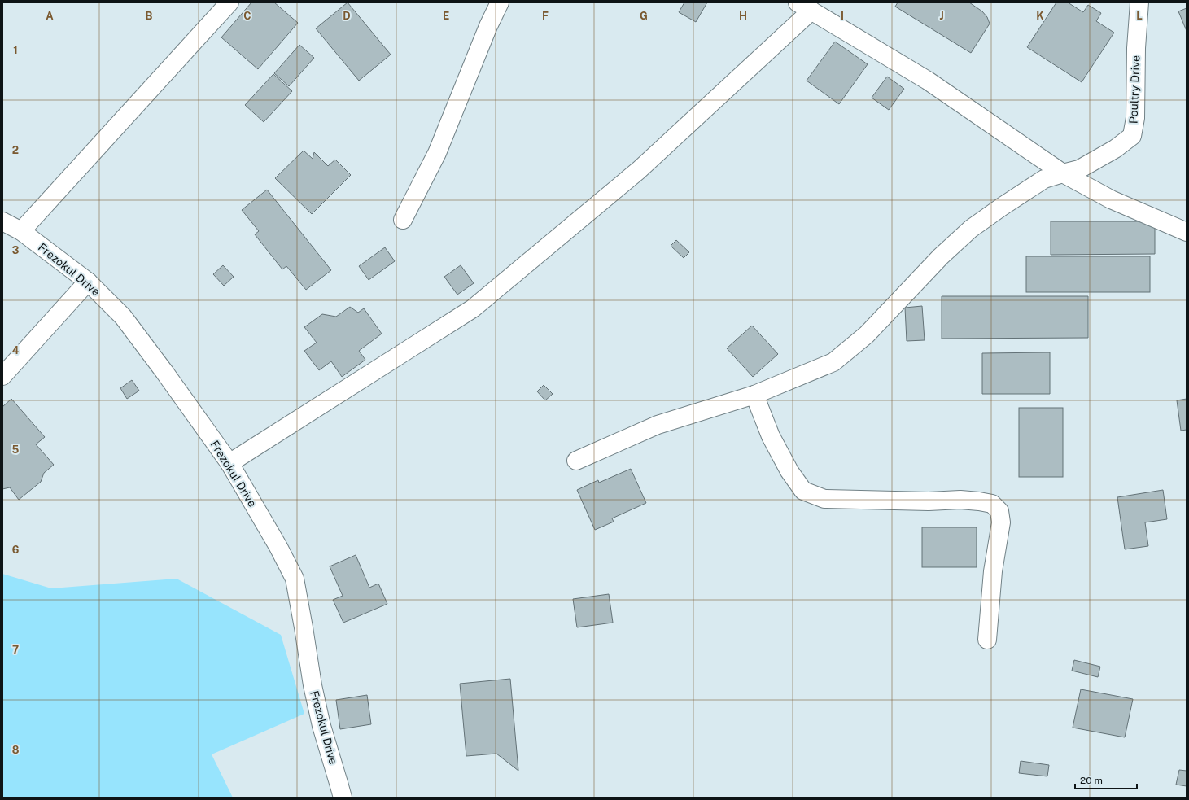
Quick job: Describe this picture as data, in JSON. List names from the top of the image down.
{
  "streets": {
    "street": ["Poultry Drive", "Frezokul Drive"]
  },
  "scale_bar": "20 m",
  "grid": {
    "columns": [
      "A",
      "B",
      "C",
      "D",
      "E",
      "F",
      "G",
      "H",
      "I",
      "J",
      "K",
      "L"
    ],
    "rows": [
      "1",
      "2",
      "3",
      "4",
      "5",
      "6",
      "7",
      "8"
    ]
  }
}
